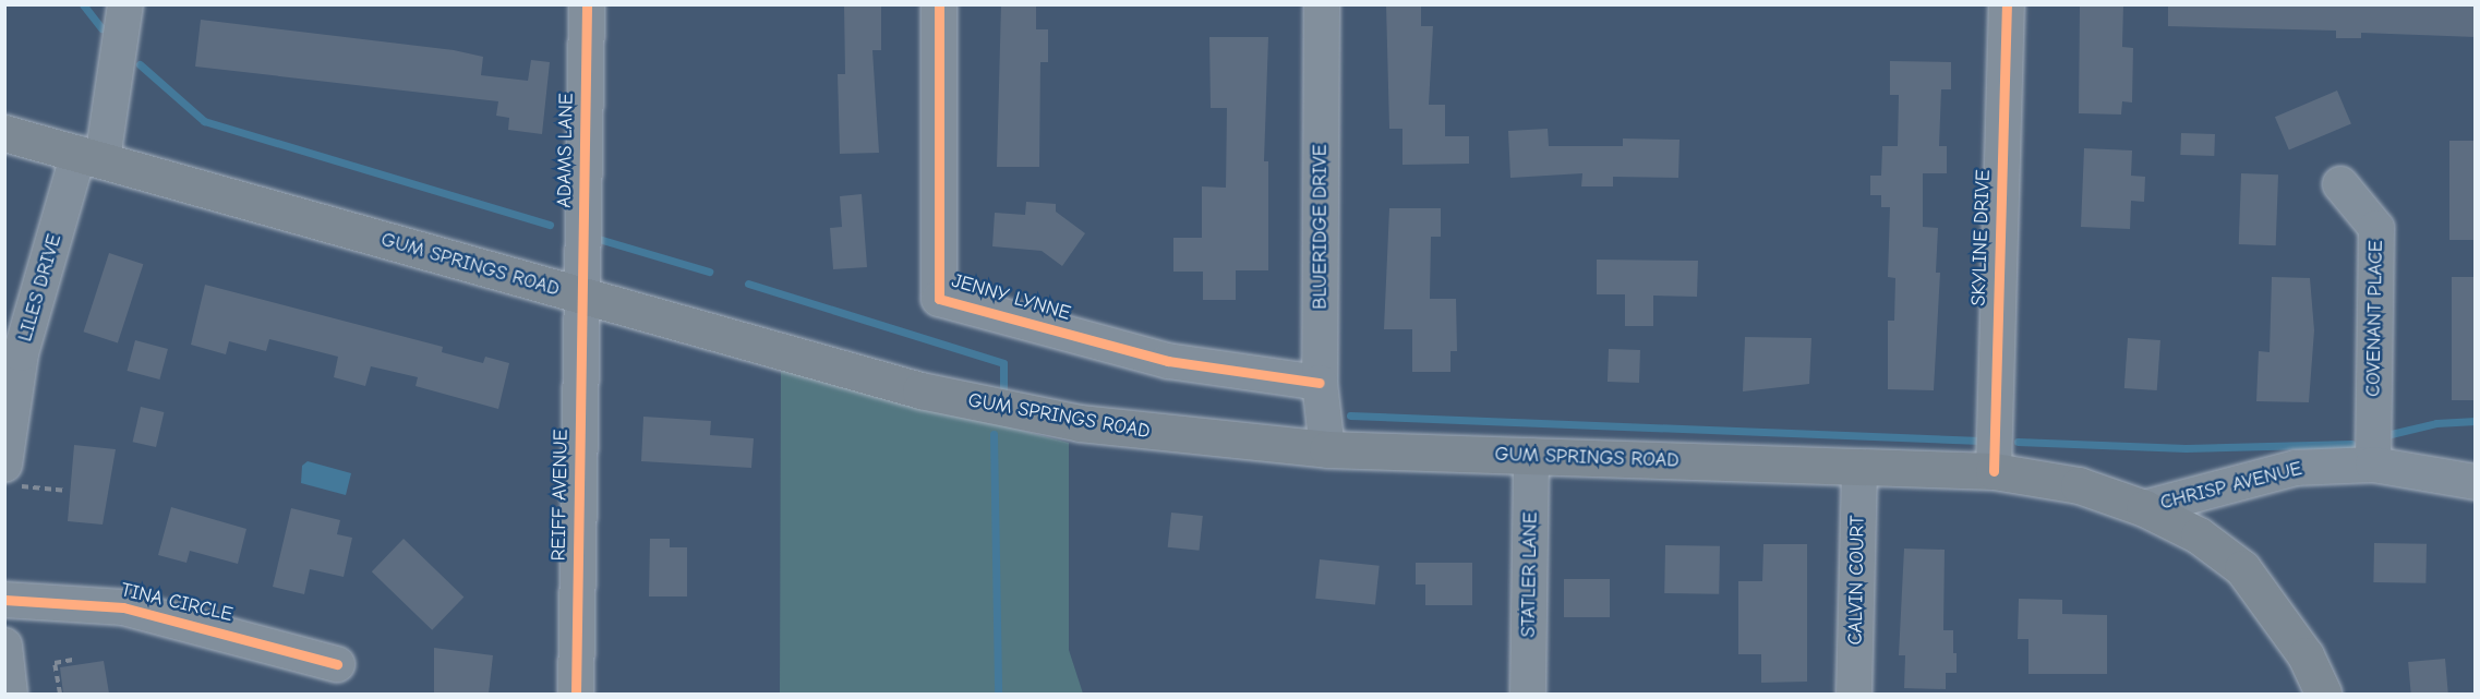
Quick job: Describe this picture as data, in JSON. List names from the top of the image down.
{
  "streets": {
    "main road": ["GUM SPRINGS ROAD"],
    "street": [
      "ADAMS LANE",
      "BLUERIDGE DRIVE",
      "SKYLINE DRIVE",
      "LILES DRIVE",
      "JENNY LYNNE",
      "COVENANT PLACE",
      "CHRISP AVENUE",
      "REIFF AVENUE",
      "STATLER LANE",
      "CALVIN COURT",
      "TINA CIRCLE"
    ]
  },
  "crossings": [
    ["ADAMS LANE", "GUM SPRINGS ROAD"],
    ["ADAMS LANE", "REIFF AVENUE"],
    ["BLUERIDGE DRIVE", "GUM SPRINGS ROAD"],
    ["BLUERIDGE DRIVE", "JENNY LYNNE"],
    ["SKYLINE DRIVE", "GUM SPRINGS ROAD"],
    ["GUM SPRINGS ROAD", "LILES DRIVE"],
    ["GUM SPRINGS ROAD", "CHRISP AVENUE"],
    ["GUM SPRINGS ROAD", "REIFF AVENUE"],
    ["GUM SPRINGS ROAD", "STATLER LANE"],
    ["GUM SPRINGS ROAD", "CALVIN COURT"],
    ["COVENANT PLACE", "CHRISP AVENUE"]
  ]
}
